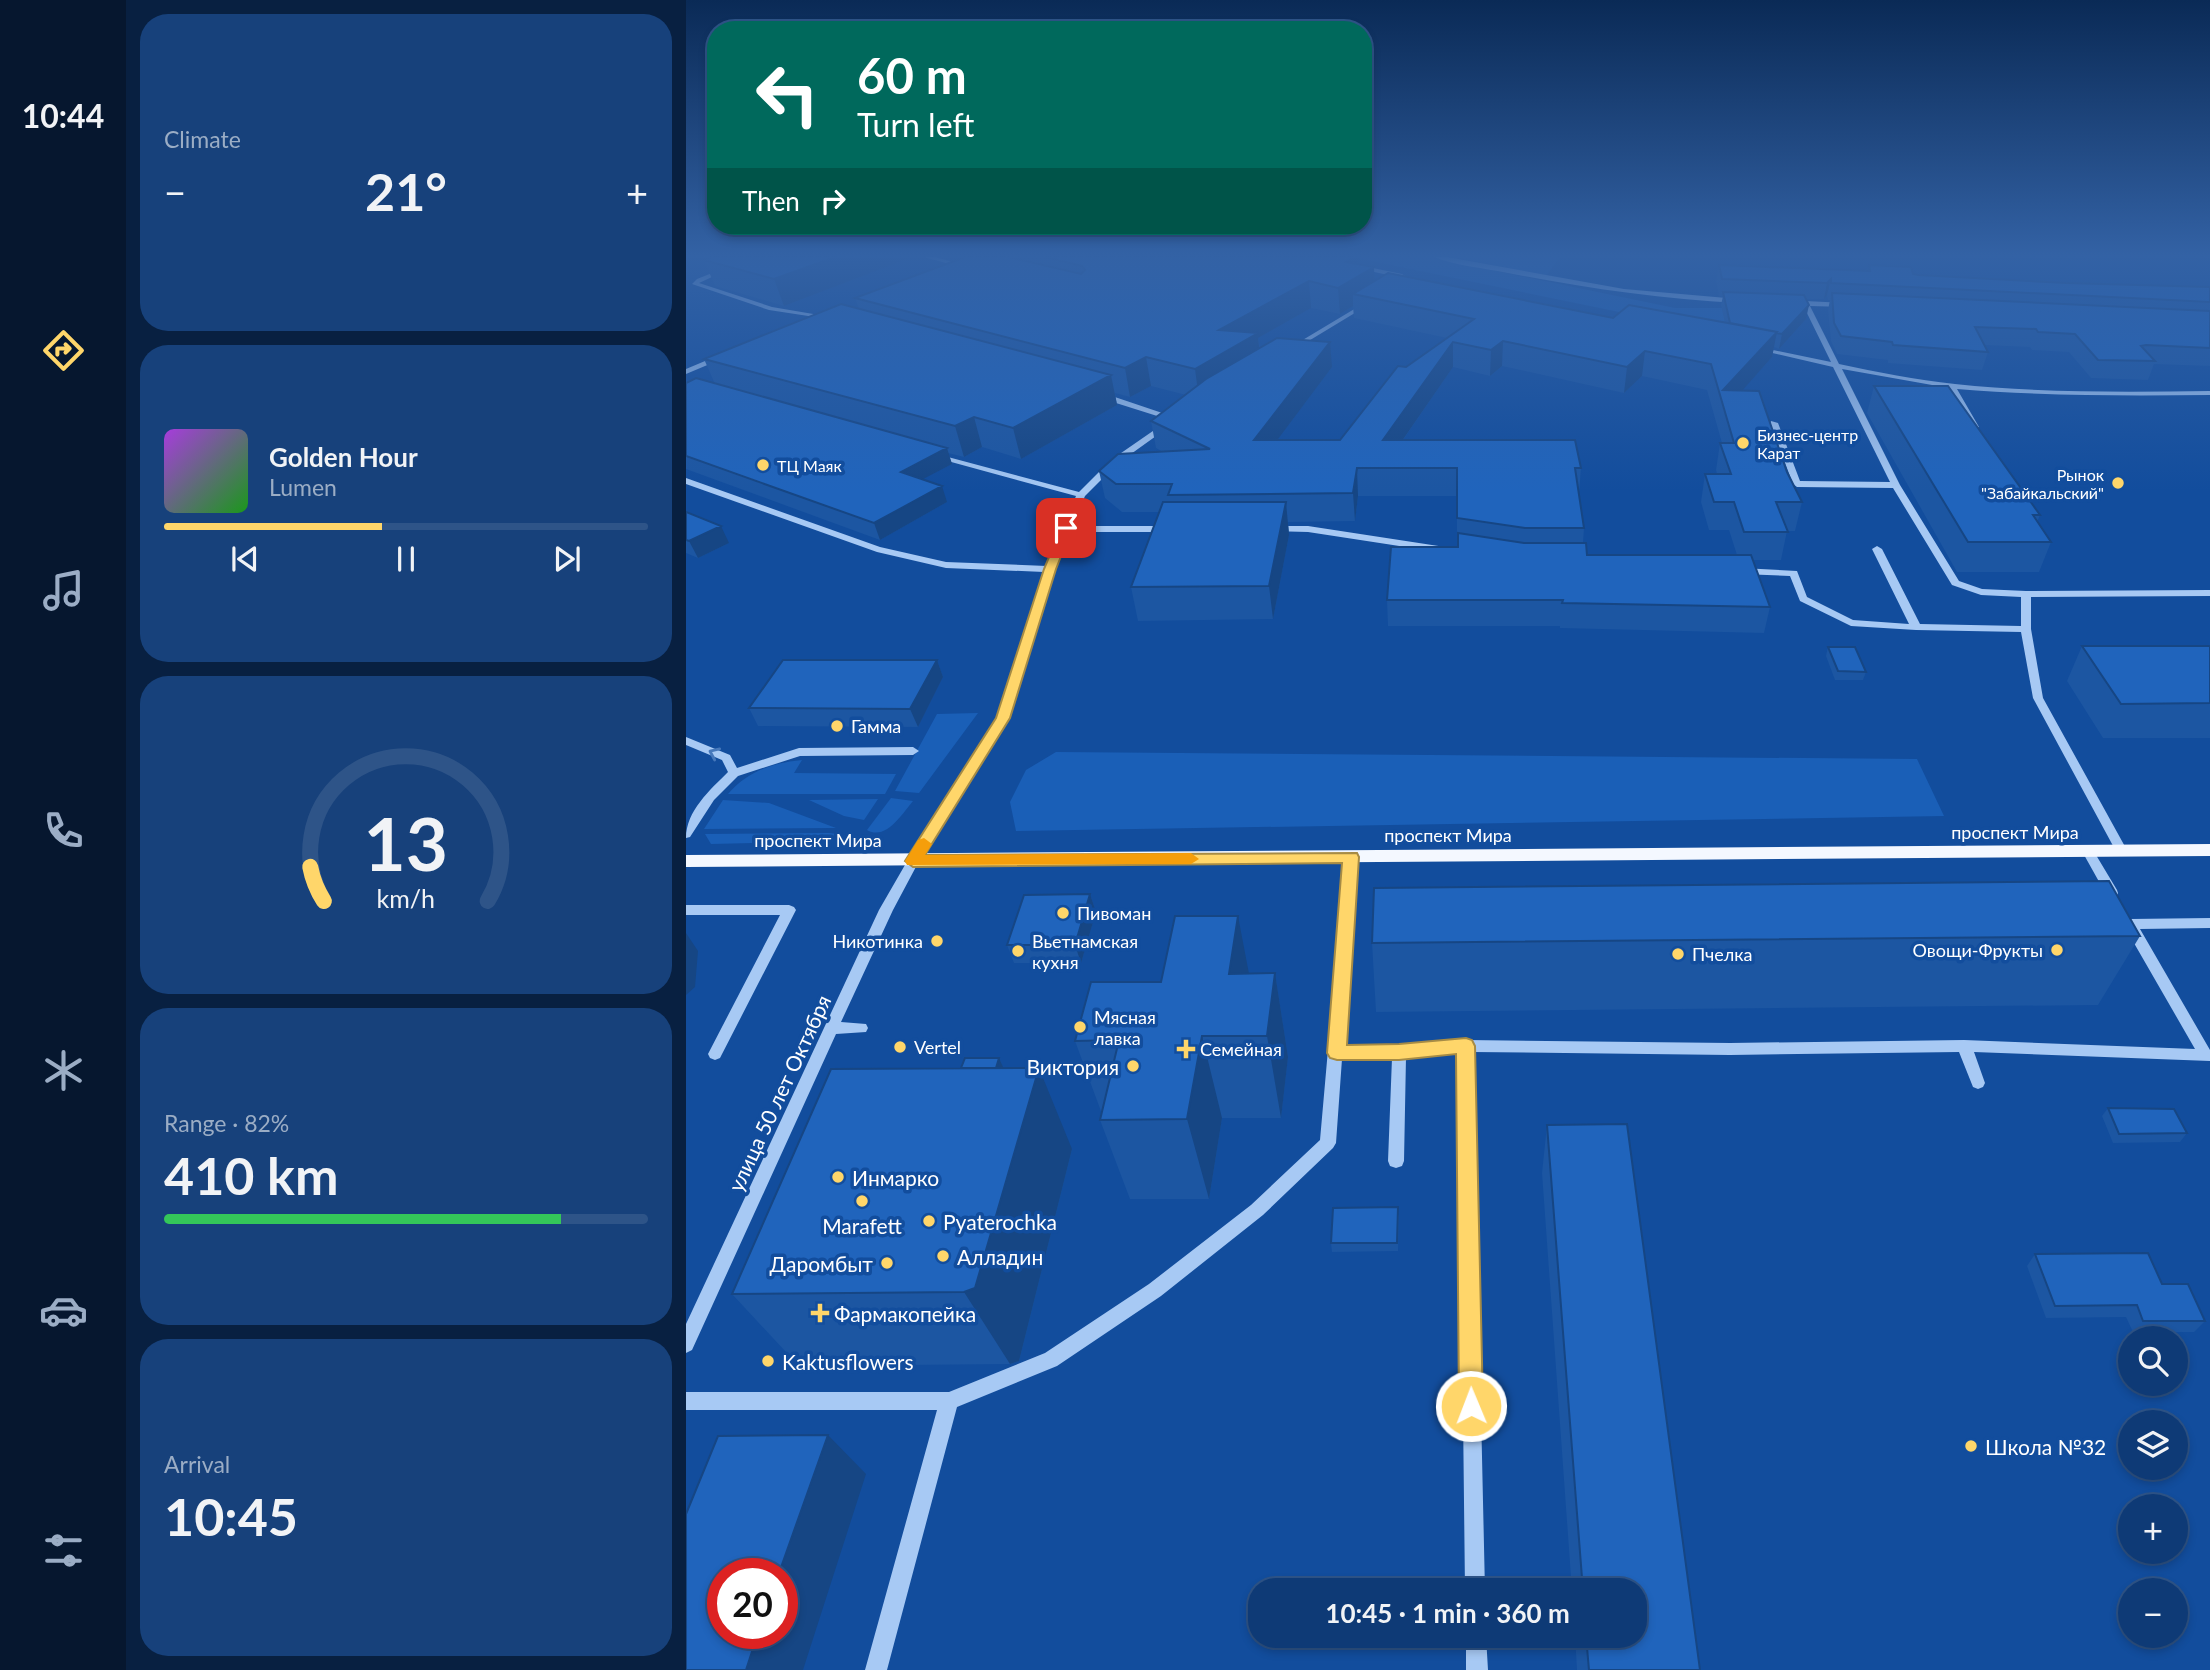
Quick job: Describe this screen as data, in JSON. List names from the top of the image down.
{
  "streets": {
    "main road": ["проспект Мира"],
    "street": ["улица 50 лет Октября"]
  },
  "crossings": [
    ["проспект Мира", "улица 50 лет Октября"]
  ],
  "places": {
    "other": [
      "Бизнес-центр Карат",
      "ТЦ Маяк",
      "Рынок \"Забайкальский\"",
      "Гамма",
      "Пивоман",
      "Никотинка",
      "Овощи-Фрукты",
      "Вьетнамская кухня",
      "Пчелка",
      "Мясная лавка",
      "Vertel",
      "Виктория",
      "Инмарко",
      "Marafett",
      "Pyaterochka",
      "Алладин",
      "Даромбыт",
      "Kaktusflowers",
      "Школа №32"
    ],
    "health": ["Семейная", "Фармакопейка"]
  },
  "page": {
    "tabs": "10:44",
    "tile": [
      "Climate",
      ["Range · 82%", "410 km"],
      ["Arrival", "10:45"]
    ],
    "turn": ["60 m", "Turn left"],
    "heat": ["−", "21°", "+"],
    "then": "Then",
    "song": ["Golden Hour", "Lumen"],
    "map_buttons": ["+", "−"],
    "limit": "20",
    "trip": "10:45 · 1 min · 360 m",
    "gauge": ["13", "km/h"]
  }
}
